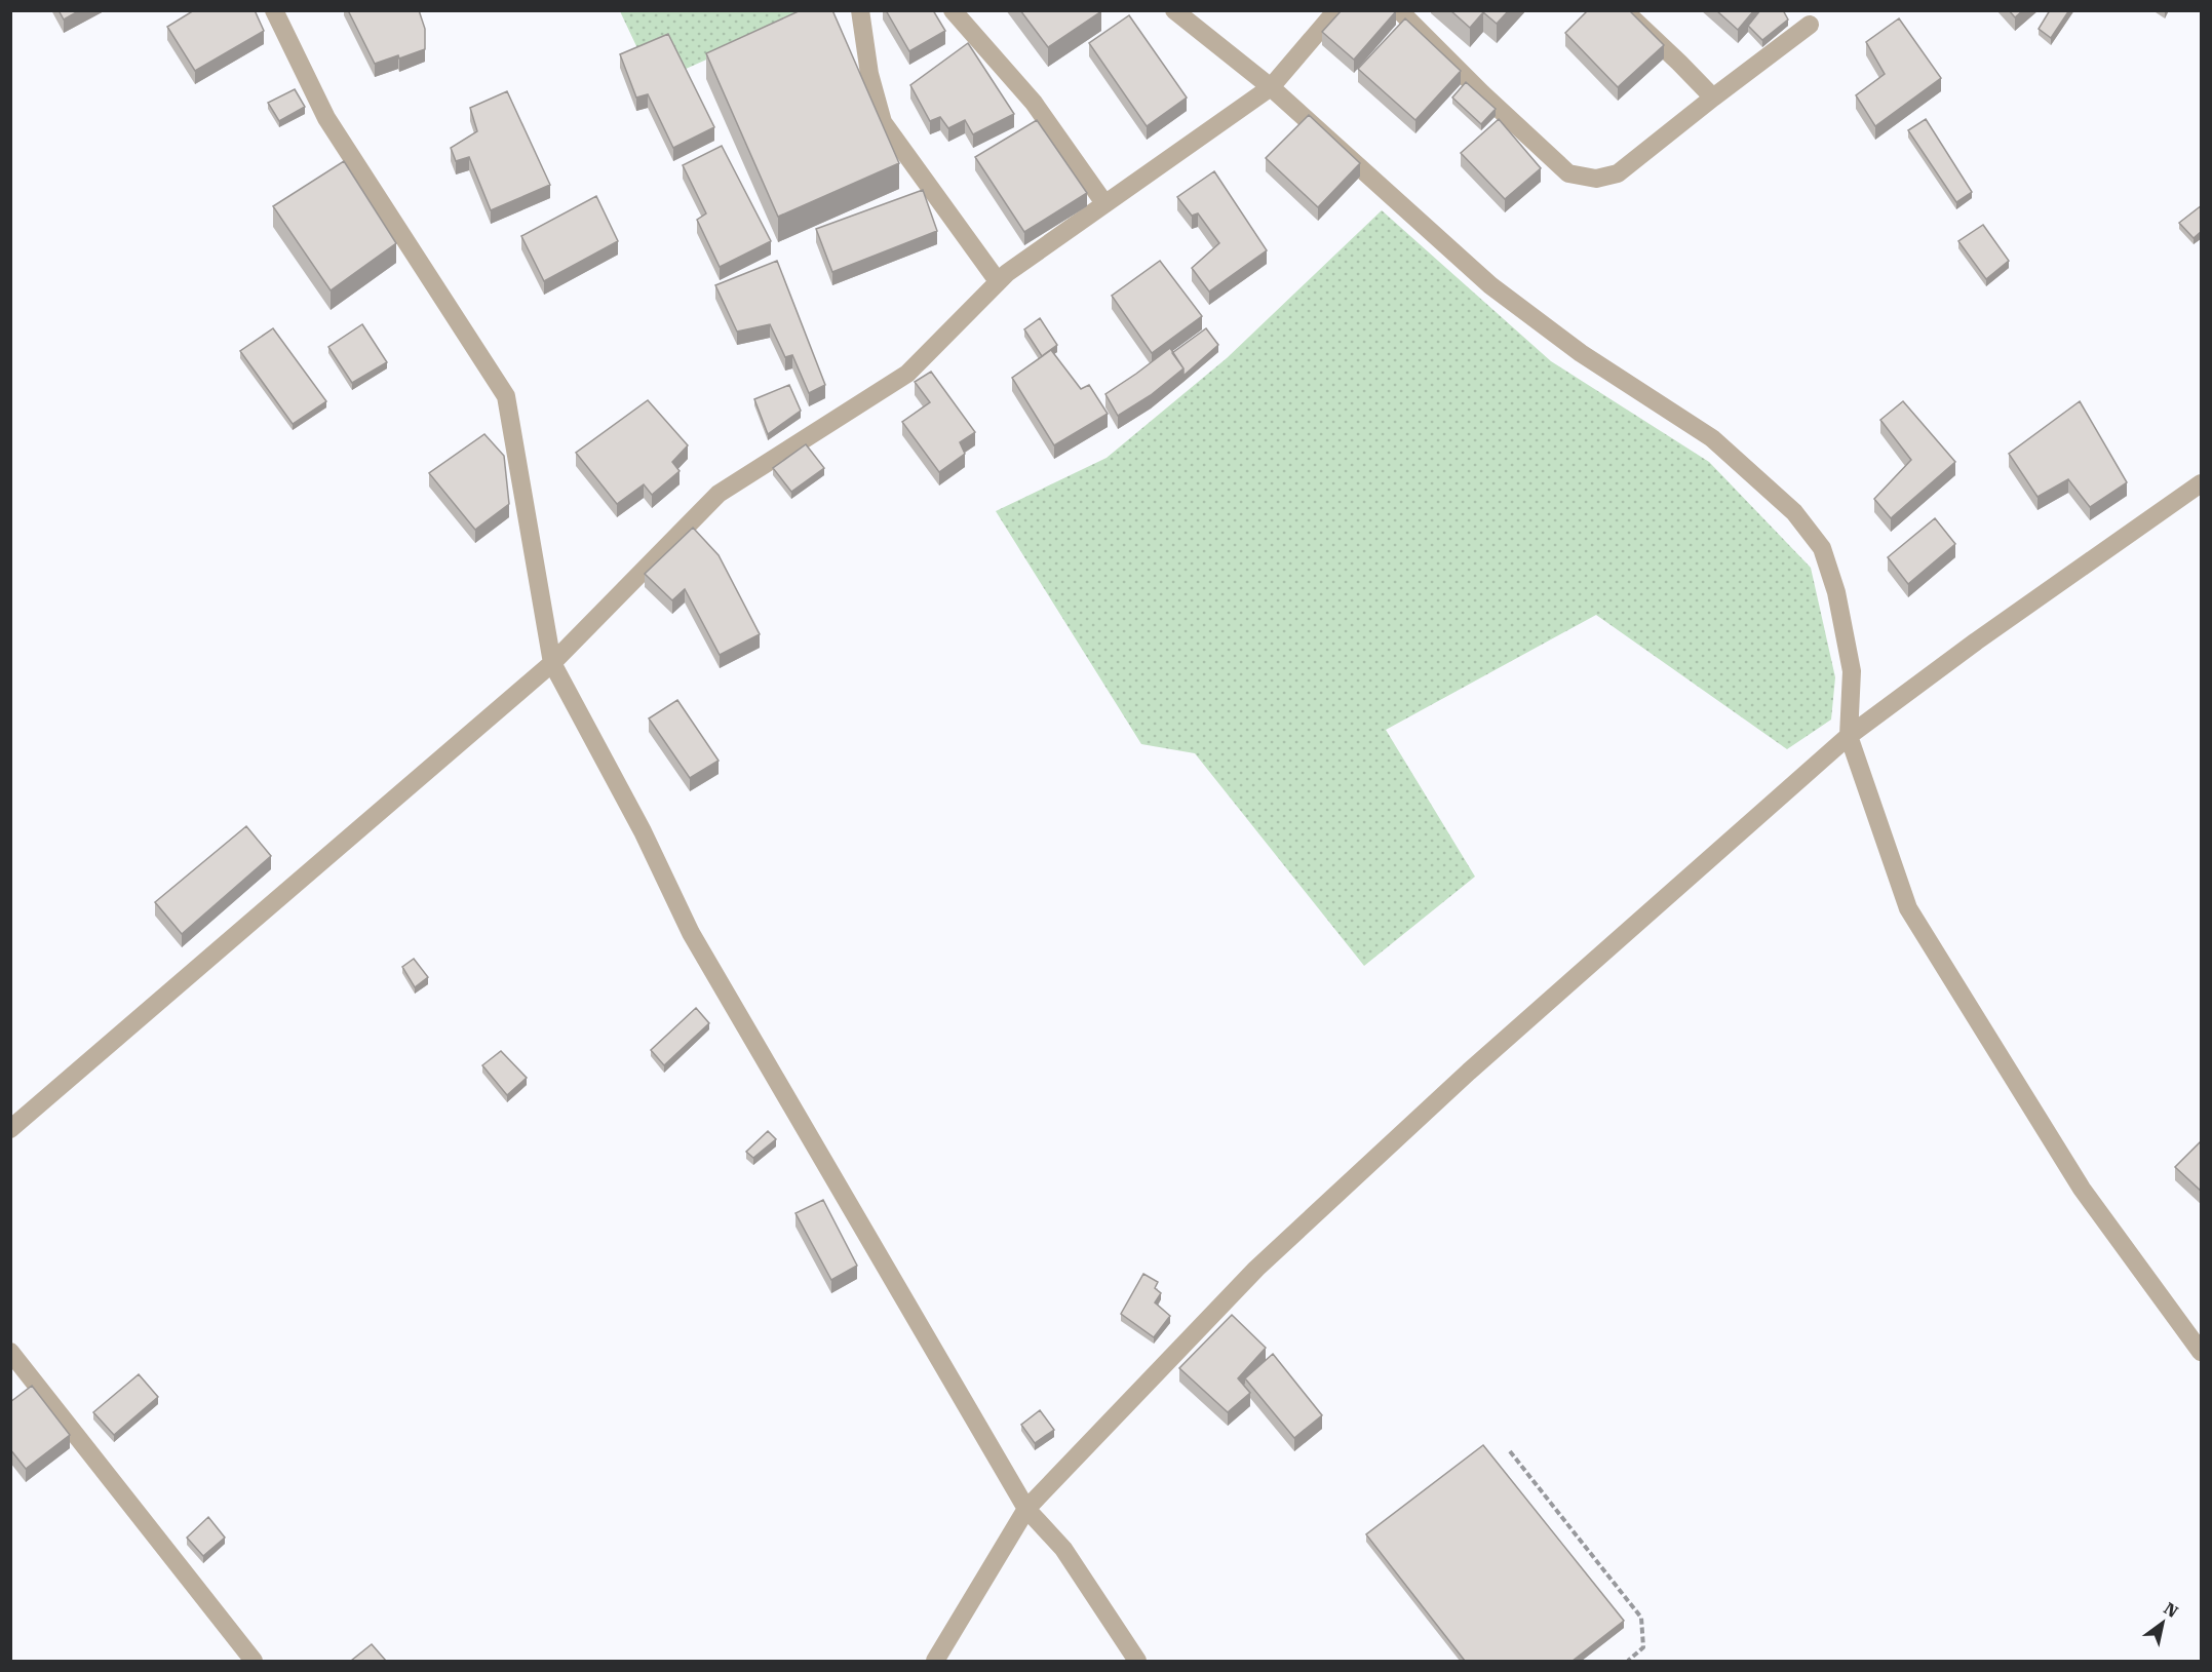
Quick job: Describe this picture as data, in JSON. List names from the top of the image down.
{
  "north": "top right"
}
